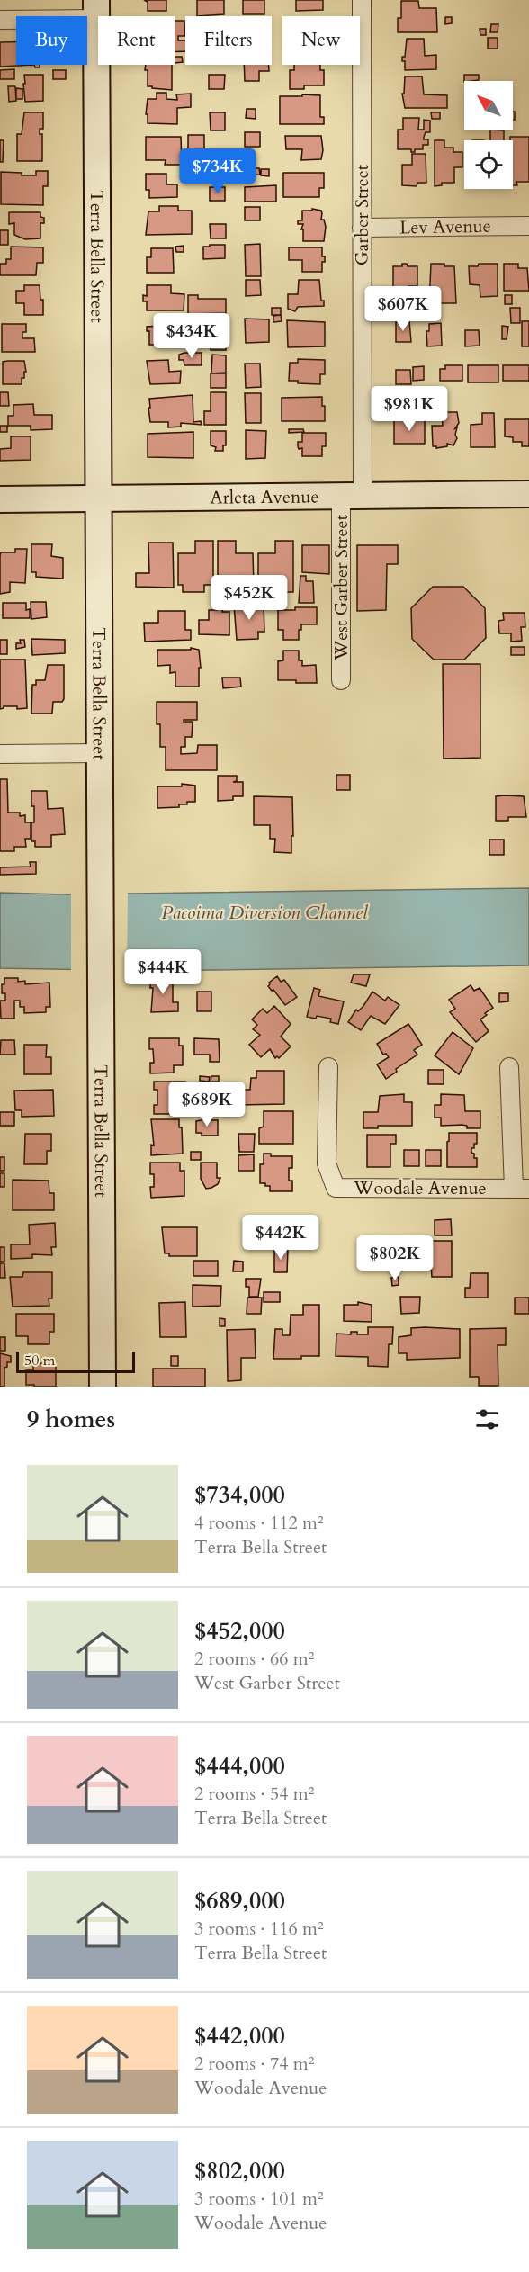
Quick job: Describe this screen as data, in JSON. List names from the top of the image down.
{
  "streets": {
    "main road": ["Terra Bella Street", "Arleta Avenue"],
    "street": [
      "Garber Street",
      "Lev Avenue",
      "West Garber Street",
      "Woodale Avenue"
    ]
  },
  "crossings": [
    ["Garber Street", "Lev Avenue"],
    ["Garber Street", "Arleta Avenue"],
    ["Garber Street", "West Garber Street"],
    ["Terra Bella Street", "Arleta Avenue"],
    ["Arleta Avenue", "West Garber Street"]
  ],
  "water": ["Pacoima Diversion Channel"],
  "scale_bar": "50 m",
  "north": "top left",
  "page": {
    "chip": [
      "Buy",
      "Rent",
      "Filters",
      "New"
    ],
    "price": [
      "$734K",
      "$607K",
      "$434K",
      "$981K",
      "$452K",
      "$444K",
      "$689K",
      "$442K",
      "$802K"
    ],
    "scale": "50 m",
    "heading": "9 homes",
    "list": [
      {
        "name": "$734,000",
        "note": "4 rooms · 112 m² · Terra Bella Street"
      },
      {
        "name": "$452,000",
        "note": "2 rooms · 66 m² · West Garber Street"
      },
      {
        "name": "$444,000",
        "note": "2 rooms · 54 m² · Terra Bella Street"
      },
      {
        "name": "$689,000",
        "note": "3 rooms · 116 m² · Terra Bella Street"
      },
      {
        "name": "$442,000",
        "note": "2 rooms · 74 m² · Woodale Avenue"
      },
      {
        "name": "$802,000",
        "note": "3 rooms · 101 m² · Woodale Avenue"
      }
    ]
  }
}
